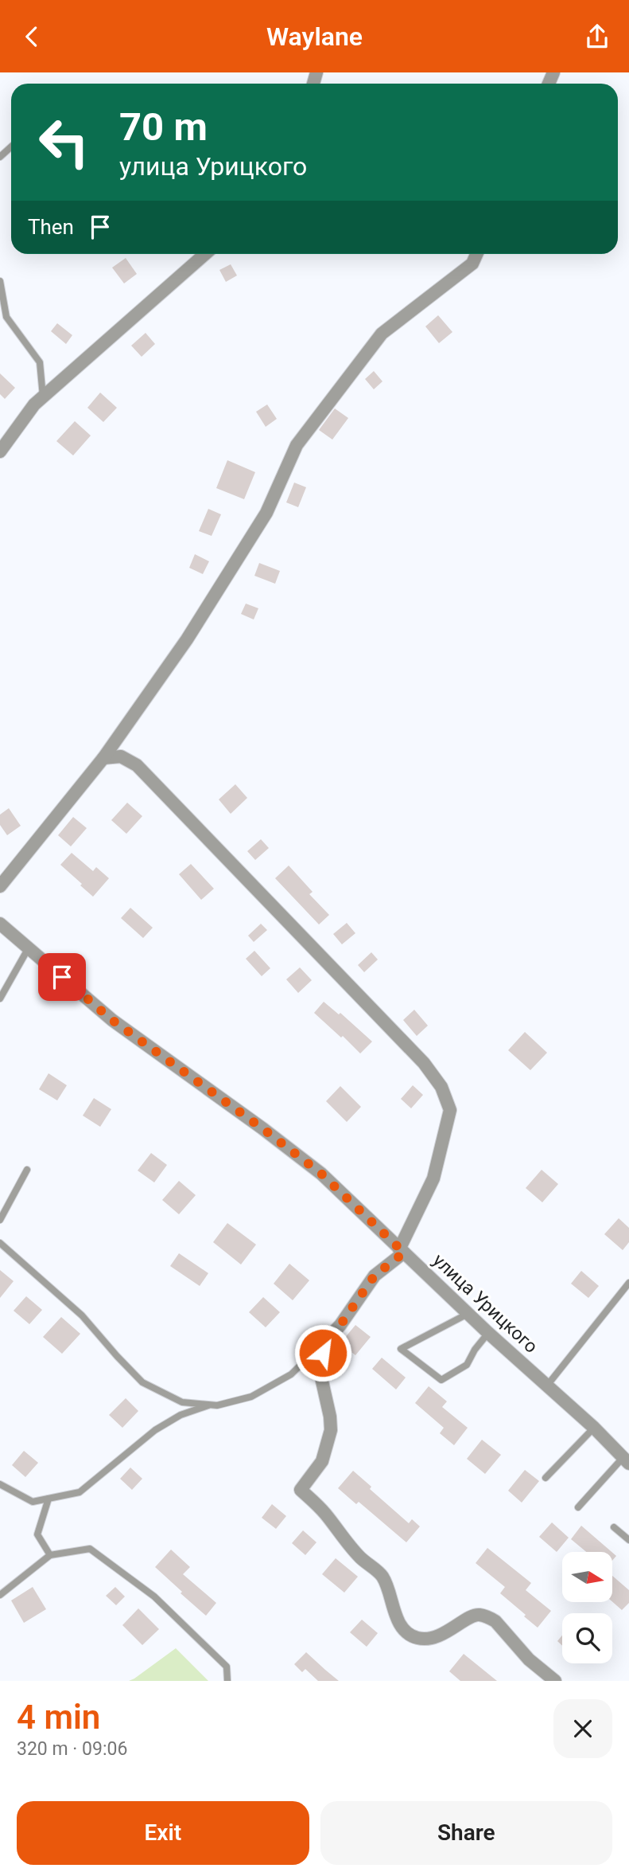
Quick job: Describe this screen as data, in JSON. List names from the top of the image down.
{
  "streets": {
    "street": ["улица Урицкого"]
  },
  "north": "right",
  "page": {
    "header": "Waylane",
    "turn": ["70 m", "улица Урицкого"],
    "then": "Then",
    "heading": ["4 min", "320 m · 09:06"],
    "buttons": ["Exit", "Share"]
  }
}
